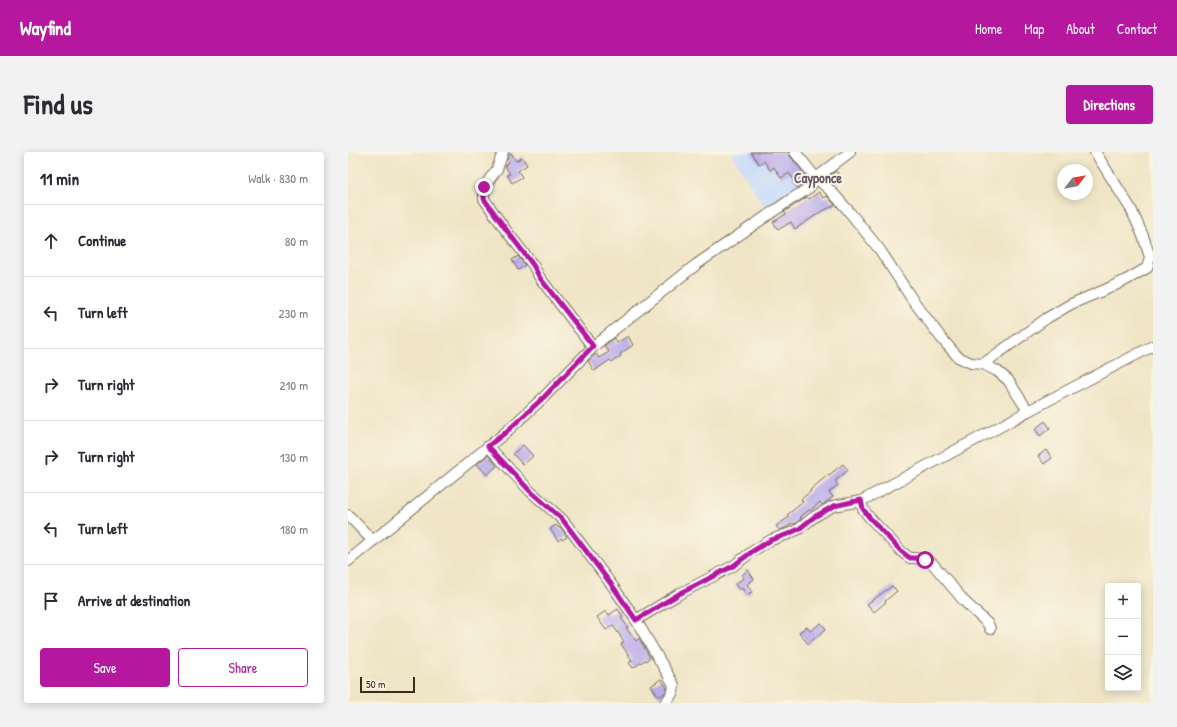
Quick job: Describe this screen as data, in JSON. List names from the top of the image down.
{
  "districts": ["Cayponce"],
  "scale_bar": "50 m",
  "north": "top right",
  "page": {
    "header": "Wayfind",
    "nav": [
      "Home",
      "Map",
      "About",
      "Contact"
    ],
    "title": "Find us",
    "buttons": [
      "Directions",
      ["Save", "Share"]
    ],
    "heading": ["11 min", "Walk · 830 m"],
    "list": [
      ["Continue", "80 m"],
      ["Turn left", "230 m"],
      ["Turn right", "210 m"],
      ["Turn right", "130 m"],
      ["Turn left", "180 m"],
      "Arrive at destination"
    ],
    "map_buttons": ["+", "−"],
    "scale": "50 m"
  }
}
